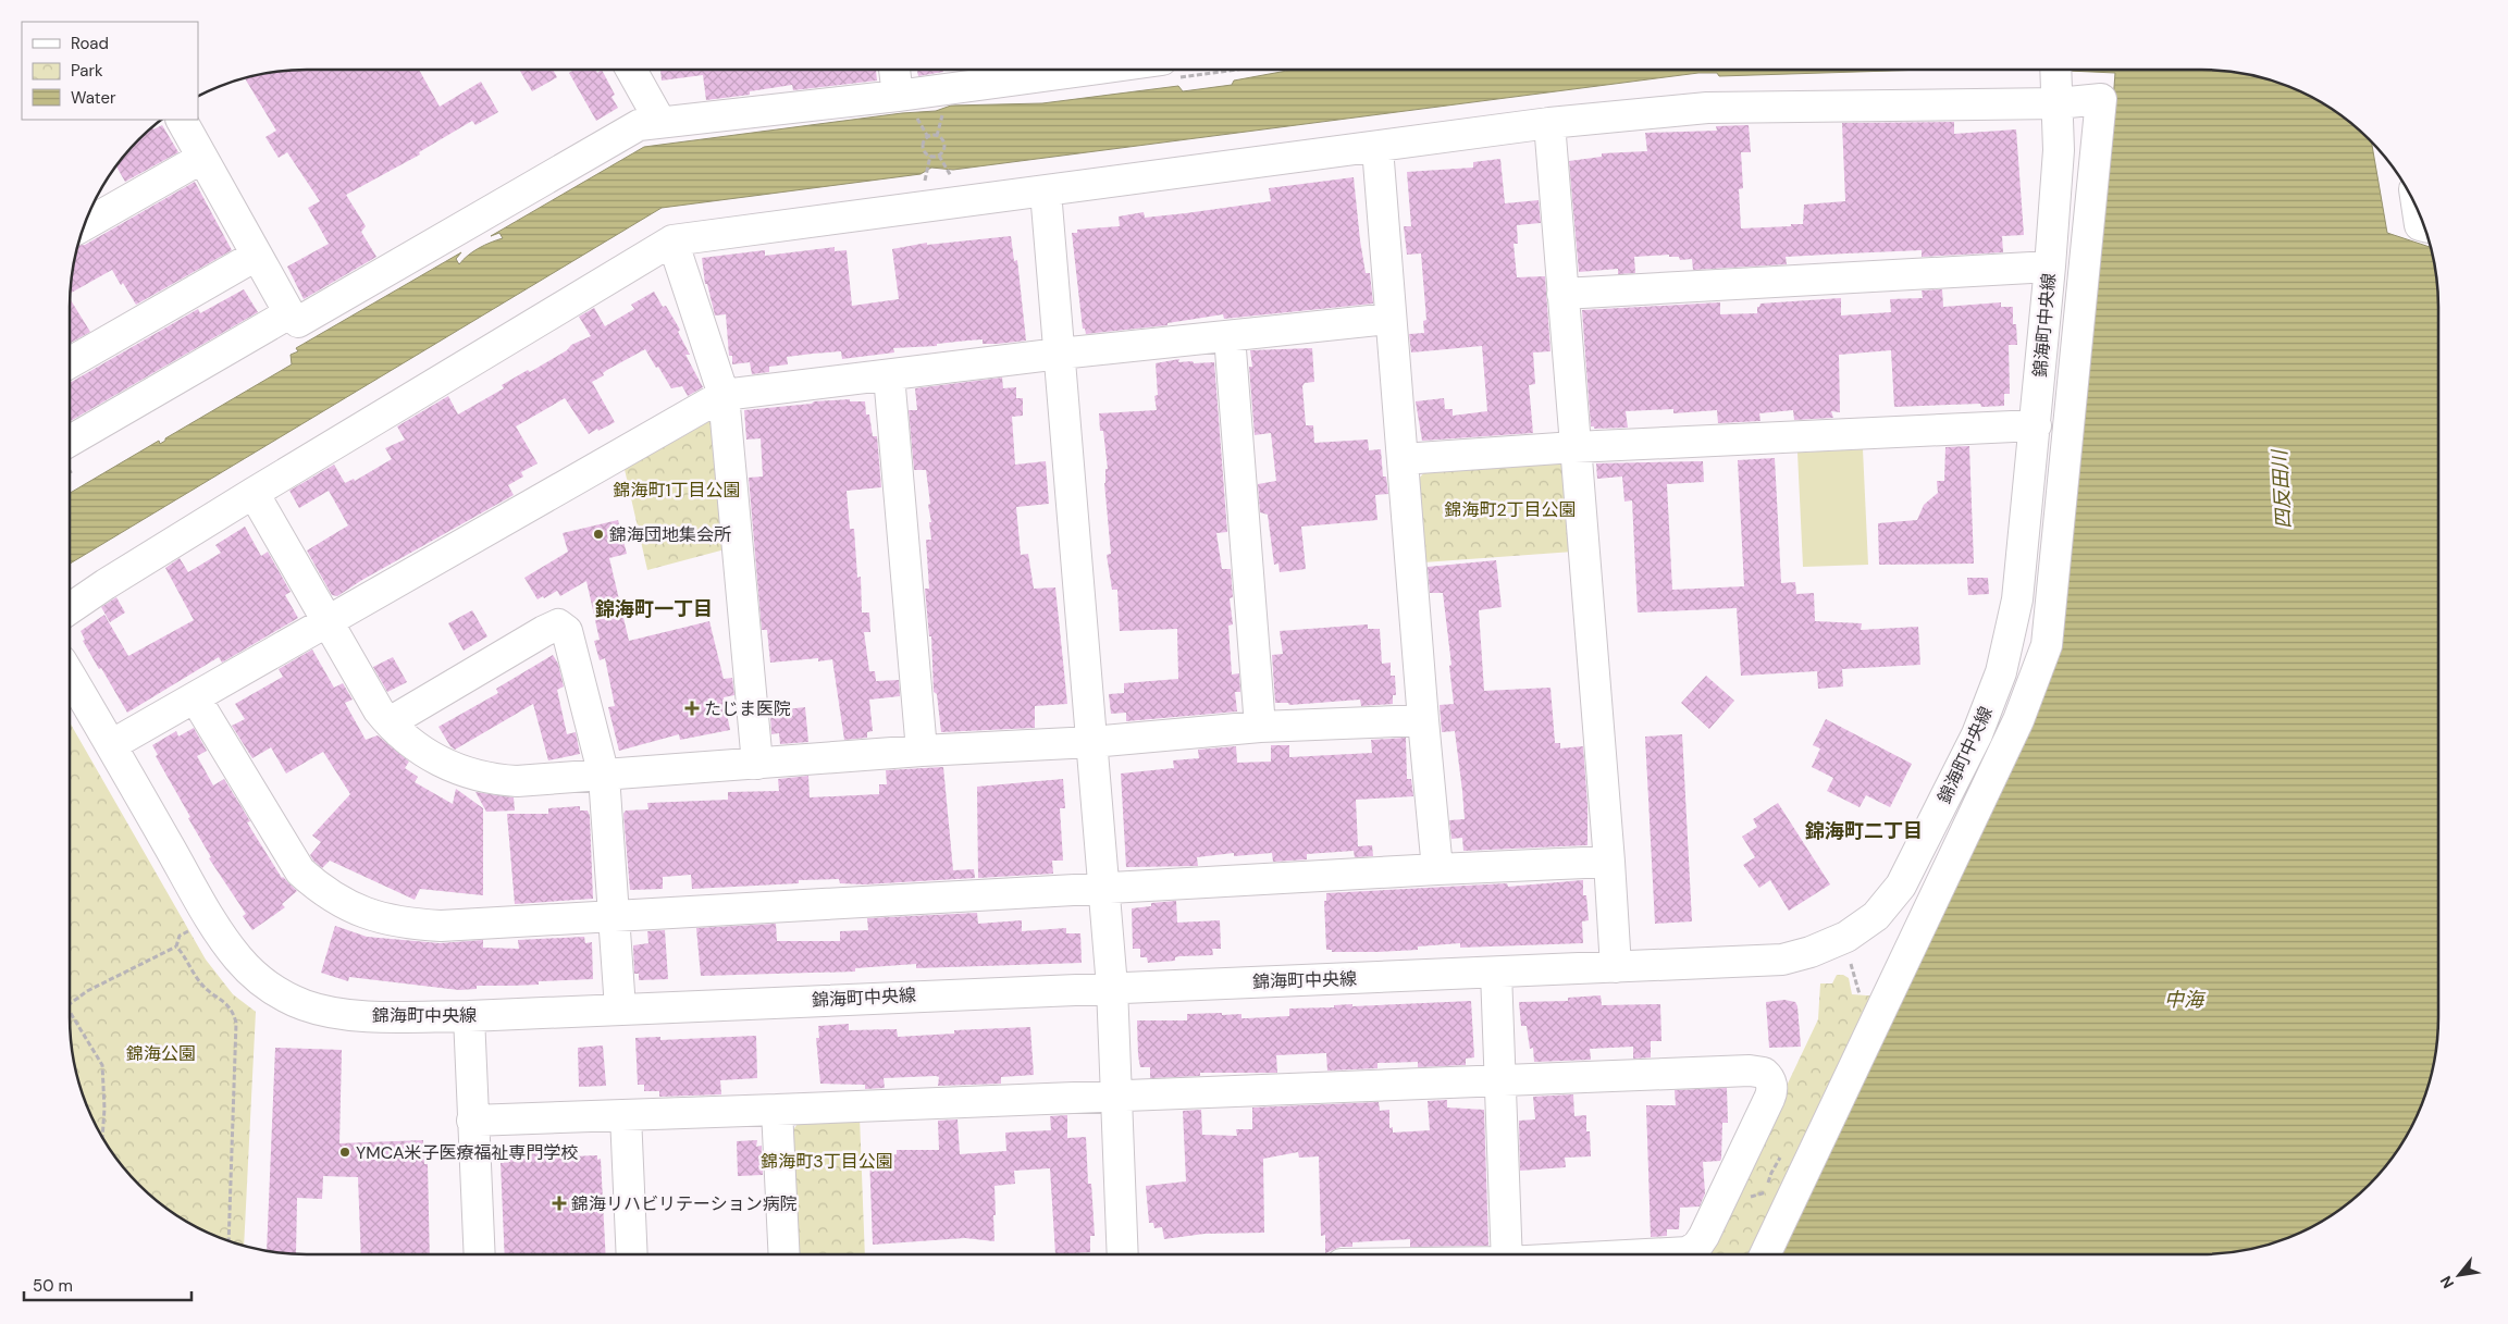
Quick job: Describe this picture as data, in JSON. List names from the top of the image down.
{
  "streets": {
    "street": ["錦海町中央線"]
  },
  "districts": ["錦海町一丁目", "錦海町二丁目"],
  "water": ["四反田川", "中海"],
  "parks": [
    "錦海町1丁目公園",
    "錦海町2丁目公園",
    "錦海公園",
    "錦海町3丁目公園"
  ],
  "places": {
    "other": ["錦海団地集会所", "YMCA米子医療福祉専門学校"],
    "health": ["たじま医院", "錦海リハビリテーション病院"]
  },
  "legend": ["Road", "Park", "Water"],
  "scale_bar": "50 m",
  "north": "bottom left"
}
